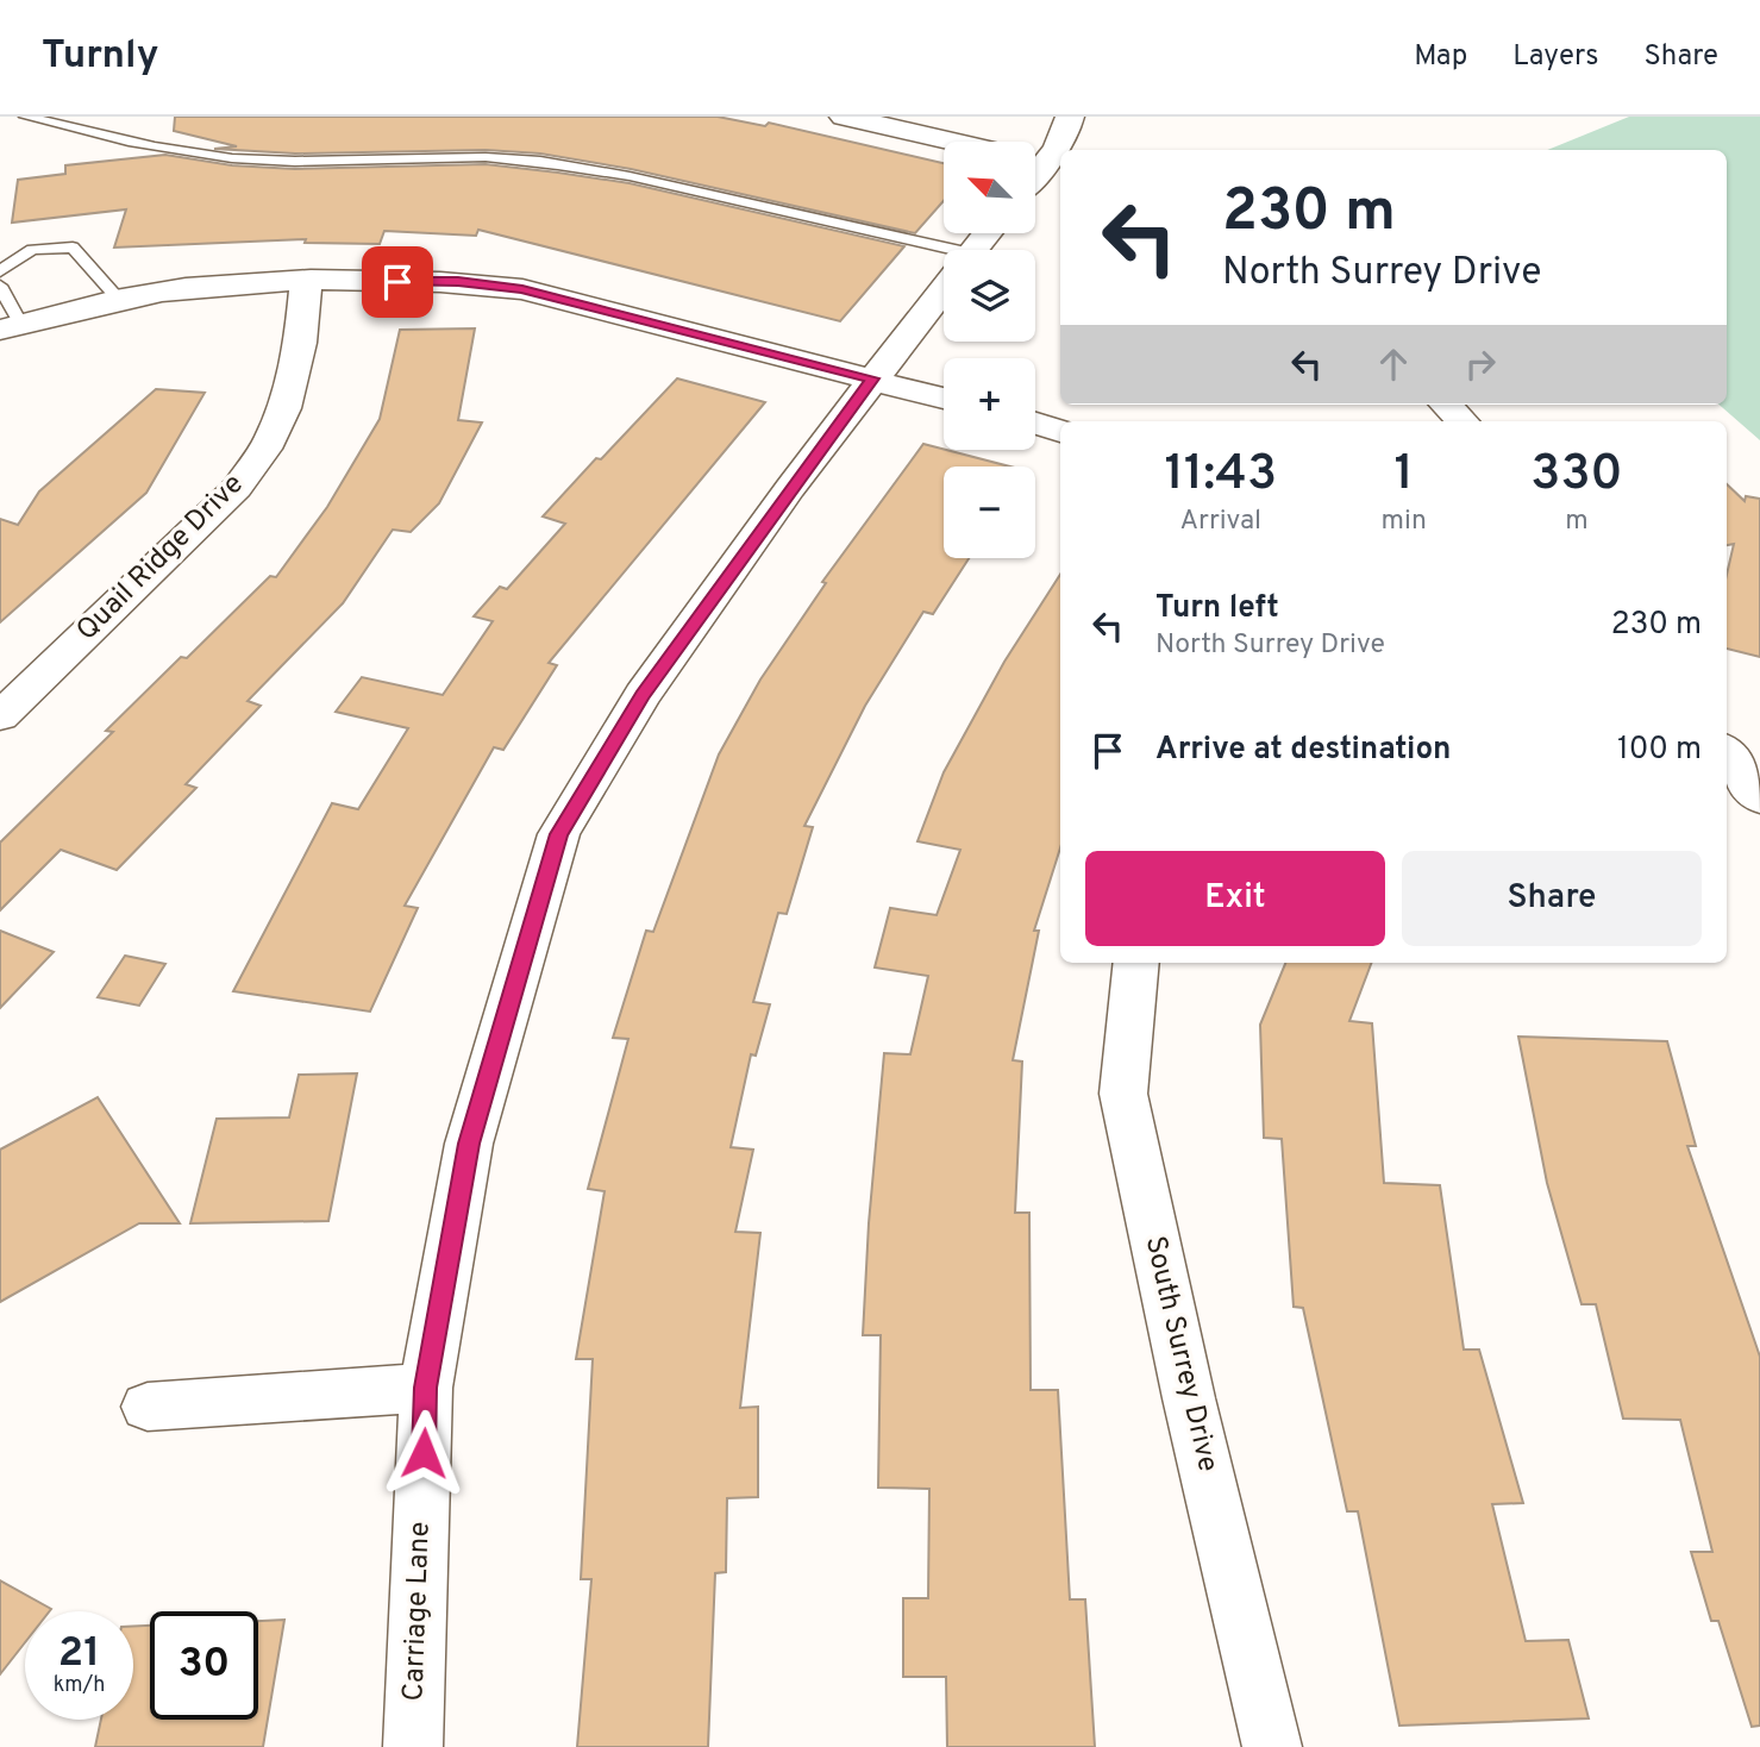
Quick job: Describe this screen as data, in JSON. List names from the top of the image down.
{
  "streets": {
    "street": ["Quail Ridge Drive", "South Surrey Drive", "Carriage Lane"]
  },
  "north": "top left",
  "page": {
    "header": "Turnly",
    "nav": ["Map", "Layers", "Share"],
    "map_buttons": ["+", "−"],
    "turn": ["230 m", "North Surrey Drive"],
    "eta": [
      "11:43",
      "Arrival",
      "1",
      "min",
      "330",
      "m"
    ],
    "list": [
      {
        "name": "Turn left",
        "note": "North Surrey Drive",
        "value": "230 m"
      },
      {
        "name": "Arrive at destination",
        "value": "100 m"
      }
    ],
    "buttons": ["Exit", "Share"],
    "speed": "21 km/h",
    "limit": "30"
  }
}
